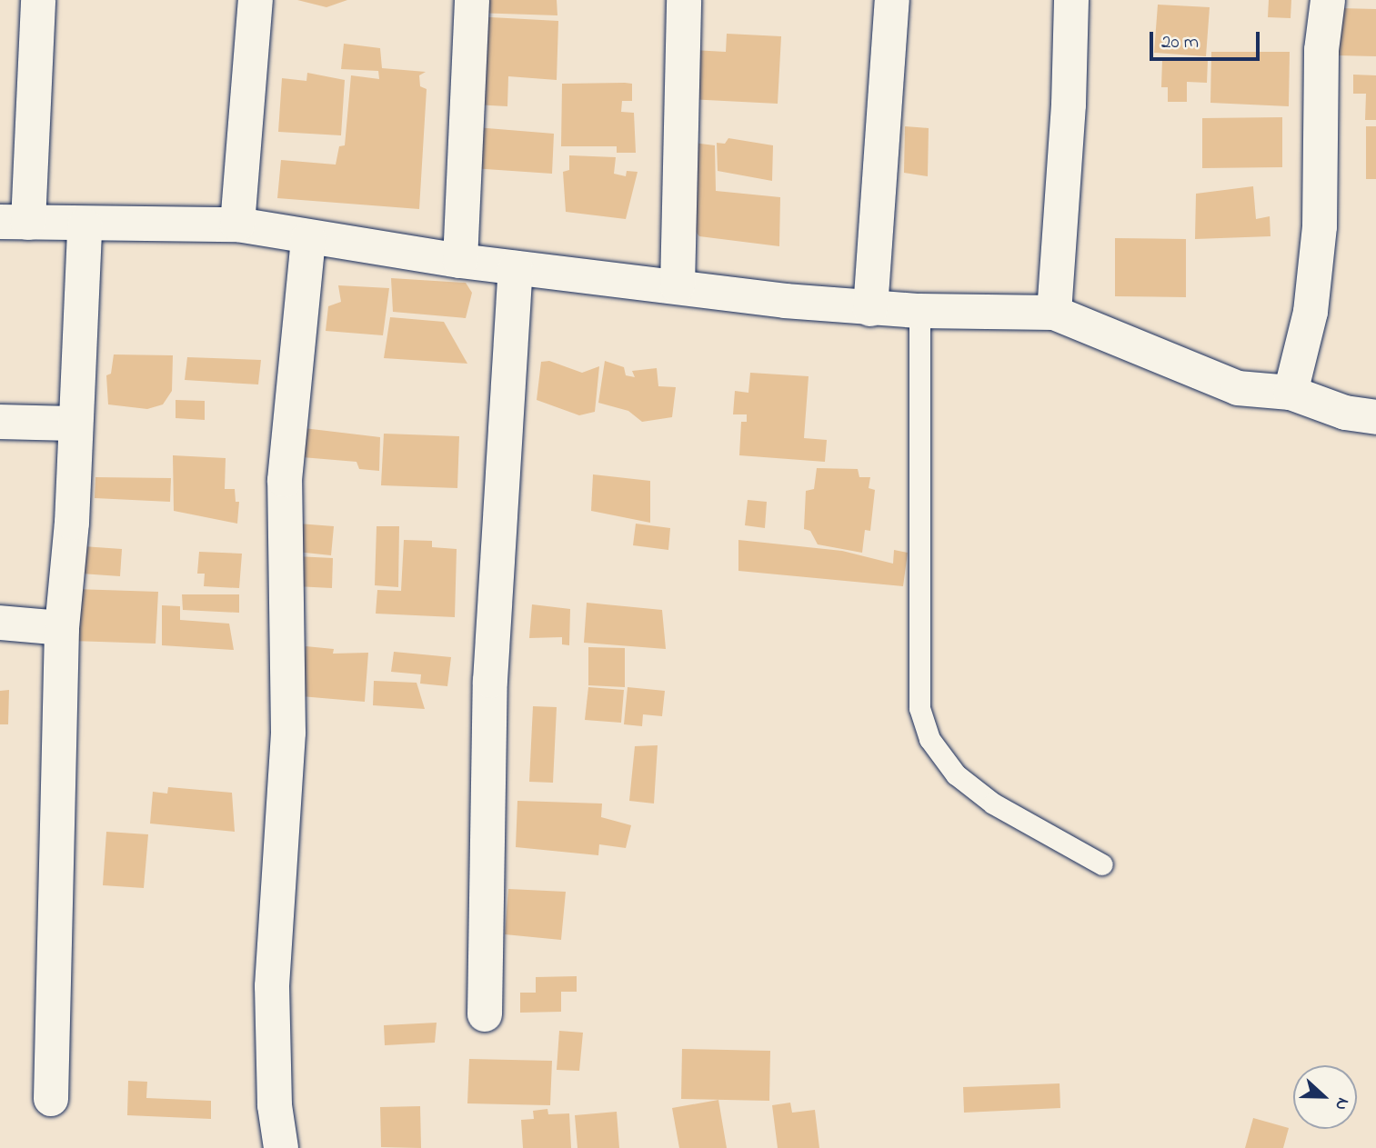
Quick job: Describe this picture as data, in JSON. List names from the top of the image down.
{
  "scale_bar": "20 m",
  "north": "right"
}
